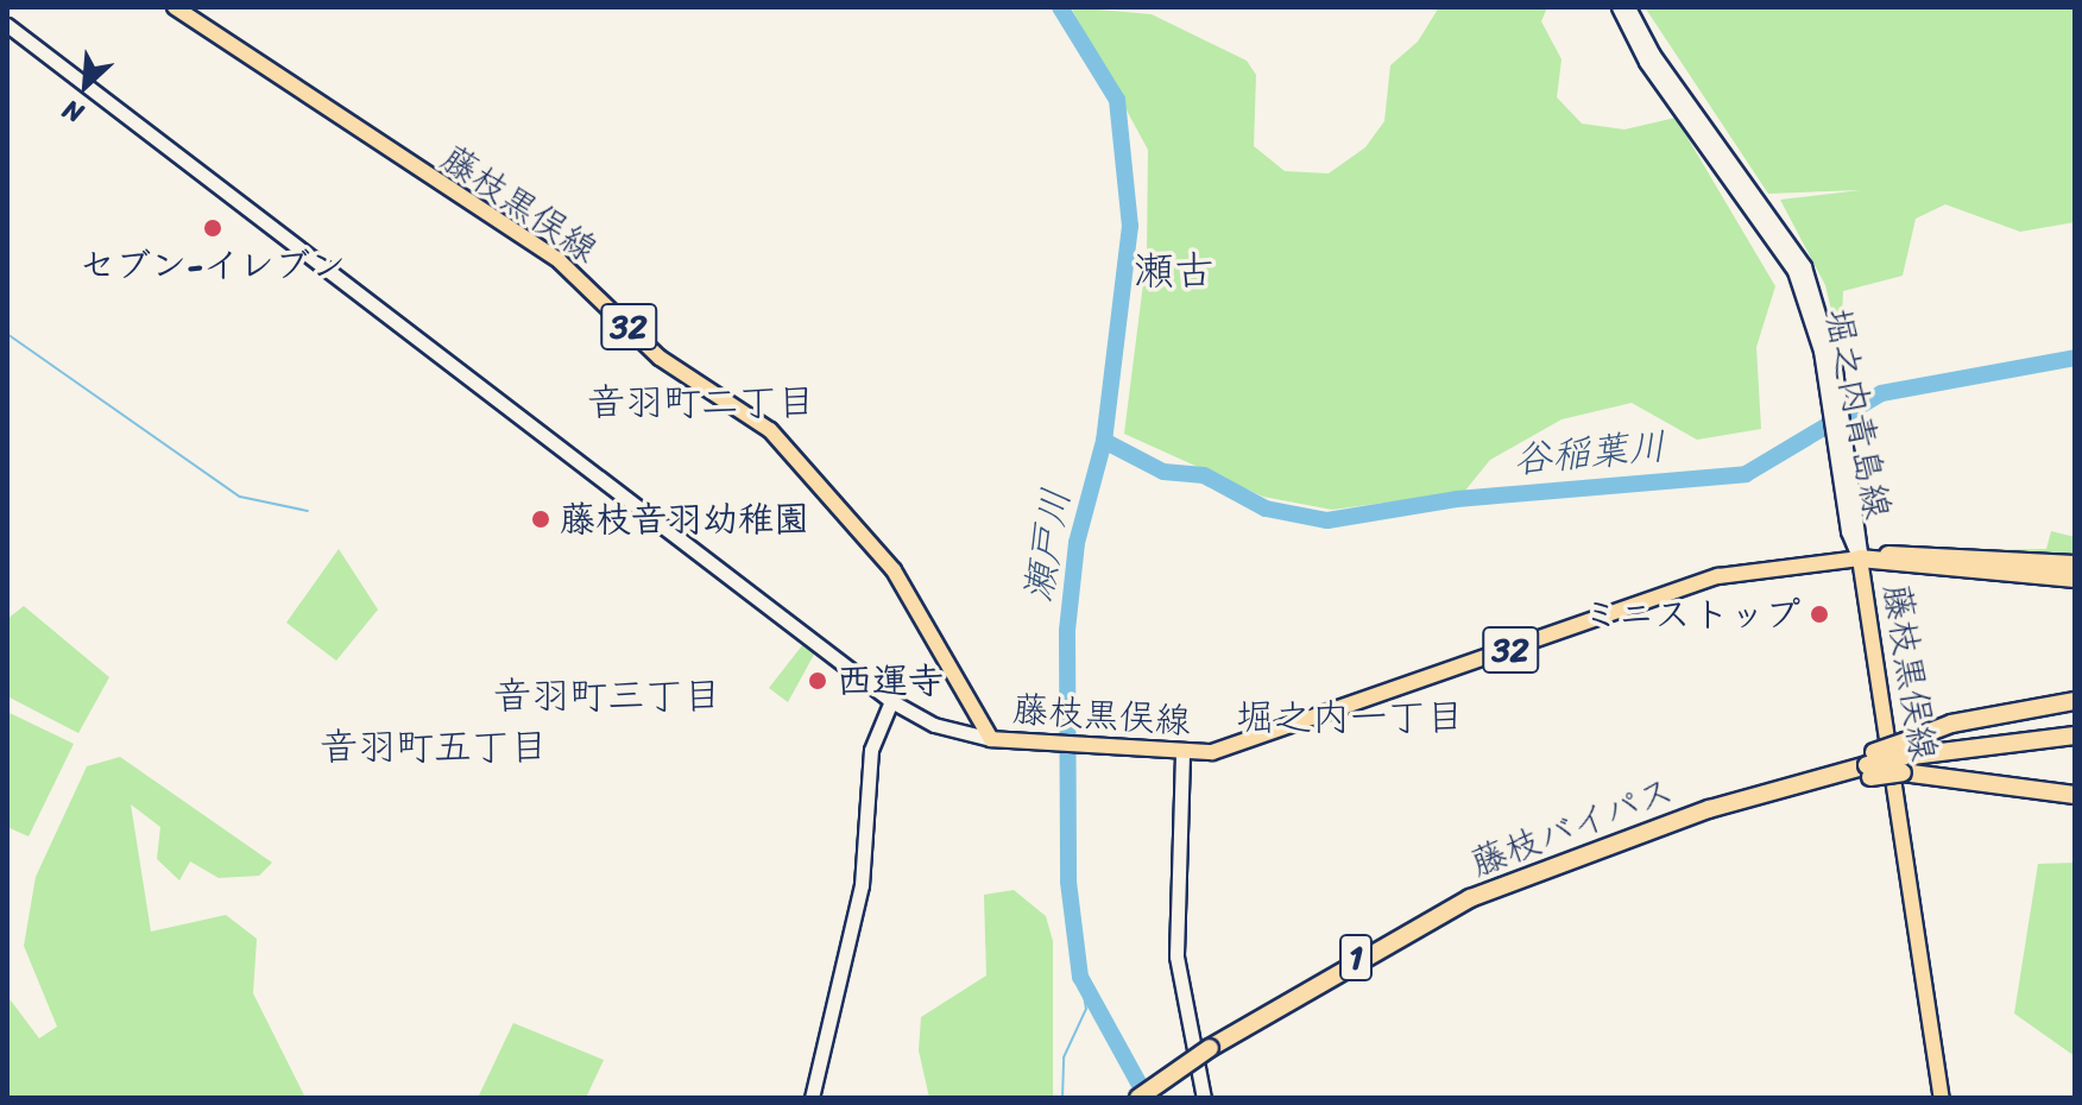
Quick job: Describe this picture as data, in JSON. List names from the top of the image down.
{
  "streets": {
    "highway": ["藤枝バイパス", "1"],
    "main road": ["藤枝黒俣線", "32"],
    "street": ["堀之内青島線"]
  },
  "crossings": [
    ["藤枝黒俣線", "堀之内青島線"],
    ["藤枝バイパス", "1"]
  ],
  "districts": [
    "瀬古",
    "音羽町二丁目",
    "音羽町三丁目",
    "堀之内一丁目",
    "音羽町五丁目"
  ],
  "water": ["谷稲葉川", "瀬戸川"],
  "places": [
    "セブン-イレブン",
    "藤枝音羽幼稚園",
    "ミニストップ",
    "西運寺"
  ],
  "north": "bottom left"
}
